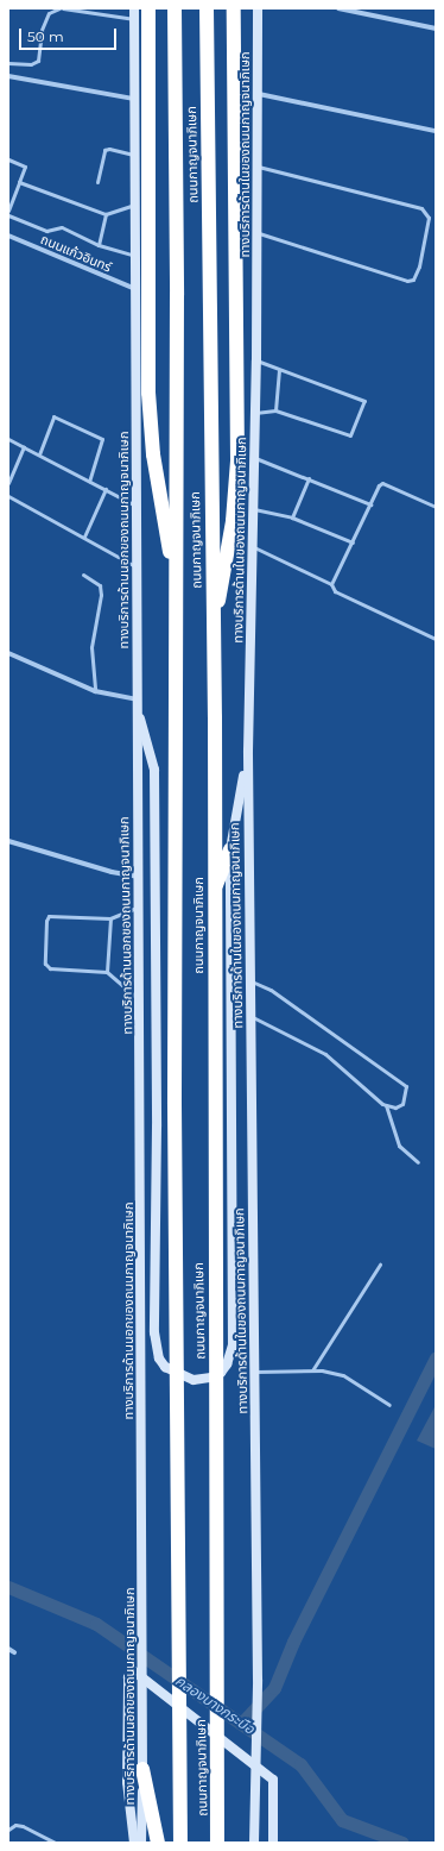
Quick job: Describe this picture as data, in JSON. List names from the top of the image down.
{
  "streets": {
    "highway": ["ถนนกาญจนาภิเษก"],
    "main road": ["ทางบริการด้านในของถนนกาญจนาภิเษก", "ทางบริการด้านนอกของถนนกาญจนาภิเษก"],
    "street": ["ถนนแก้วอินทร์"]
  },
  "crossings": [
    ["ถนนแก้วอินทร์", "ทางบริการด้านนอกของถนนกาญจนาภิเษก"]
  ],
  "water": ["คลองบางกระบือ"],
  "scale_bar": "50 m"
}
